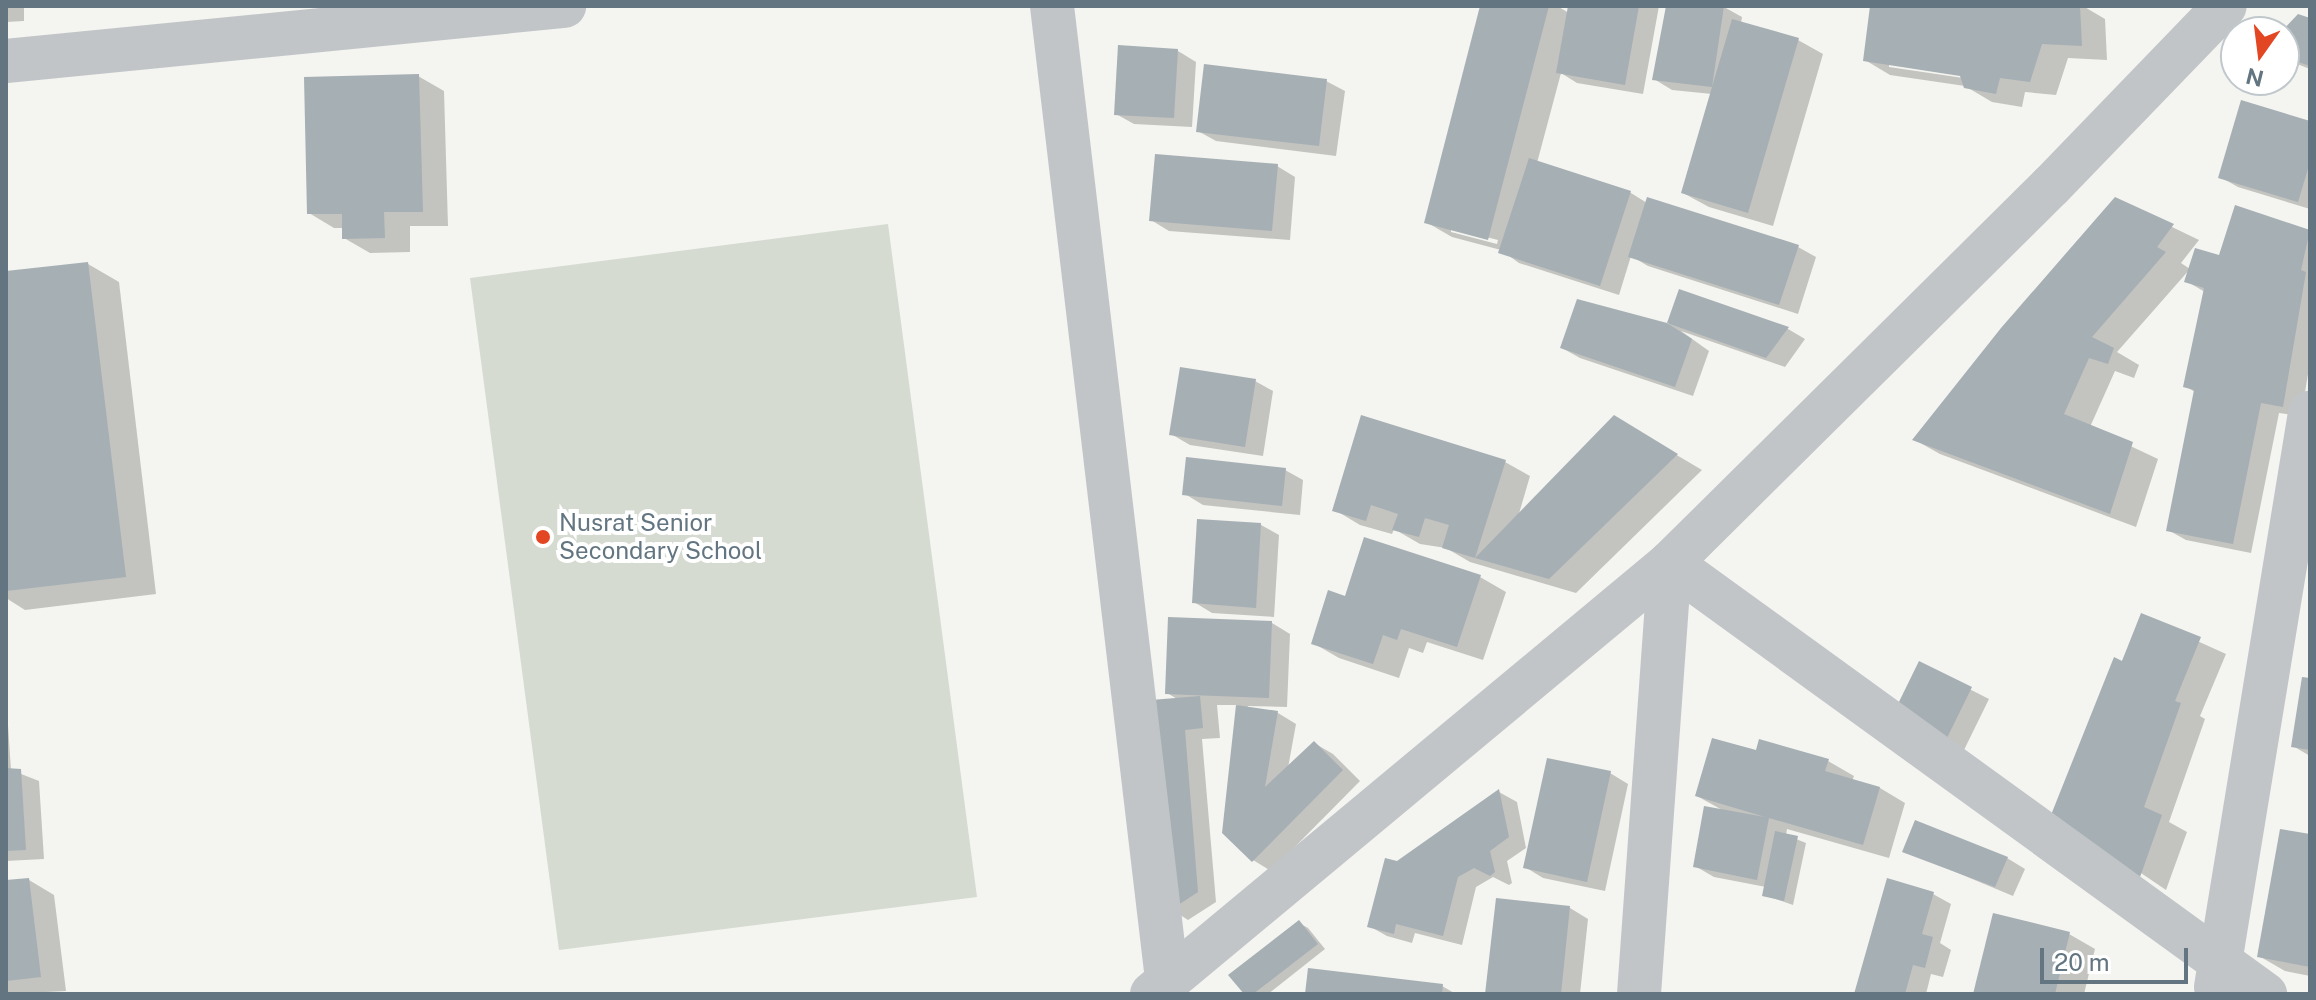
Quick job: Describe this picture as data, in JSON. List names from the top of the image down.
{
  "places": ["Nusrat Senior Secondary School"],
  "scale_bar": "20 m",
  "north": "bottom"
}
